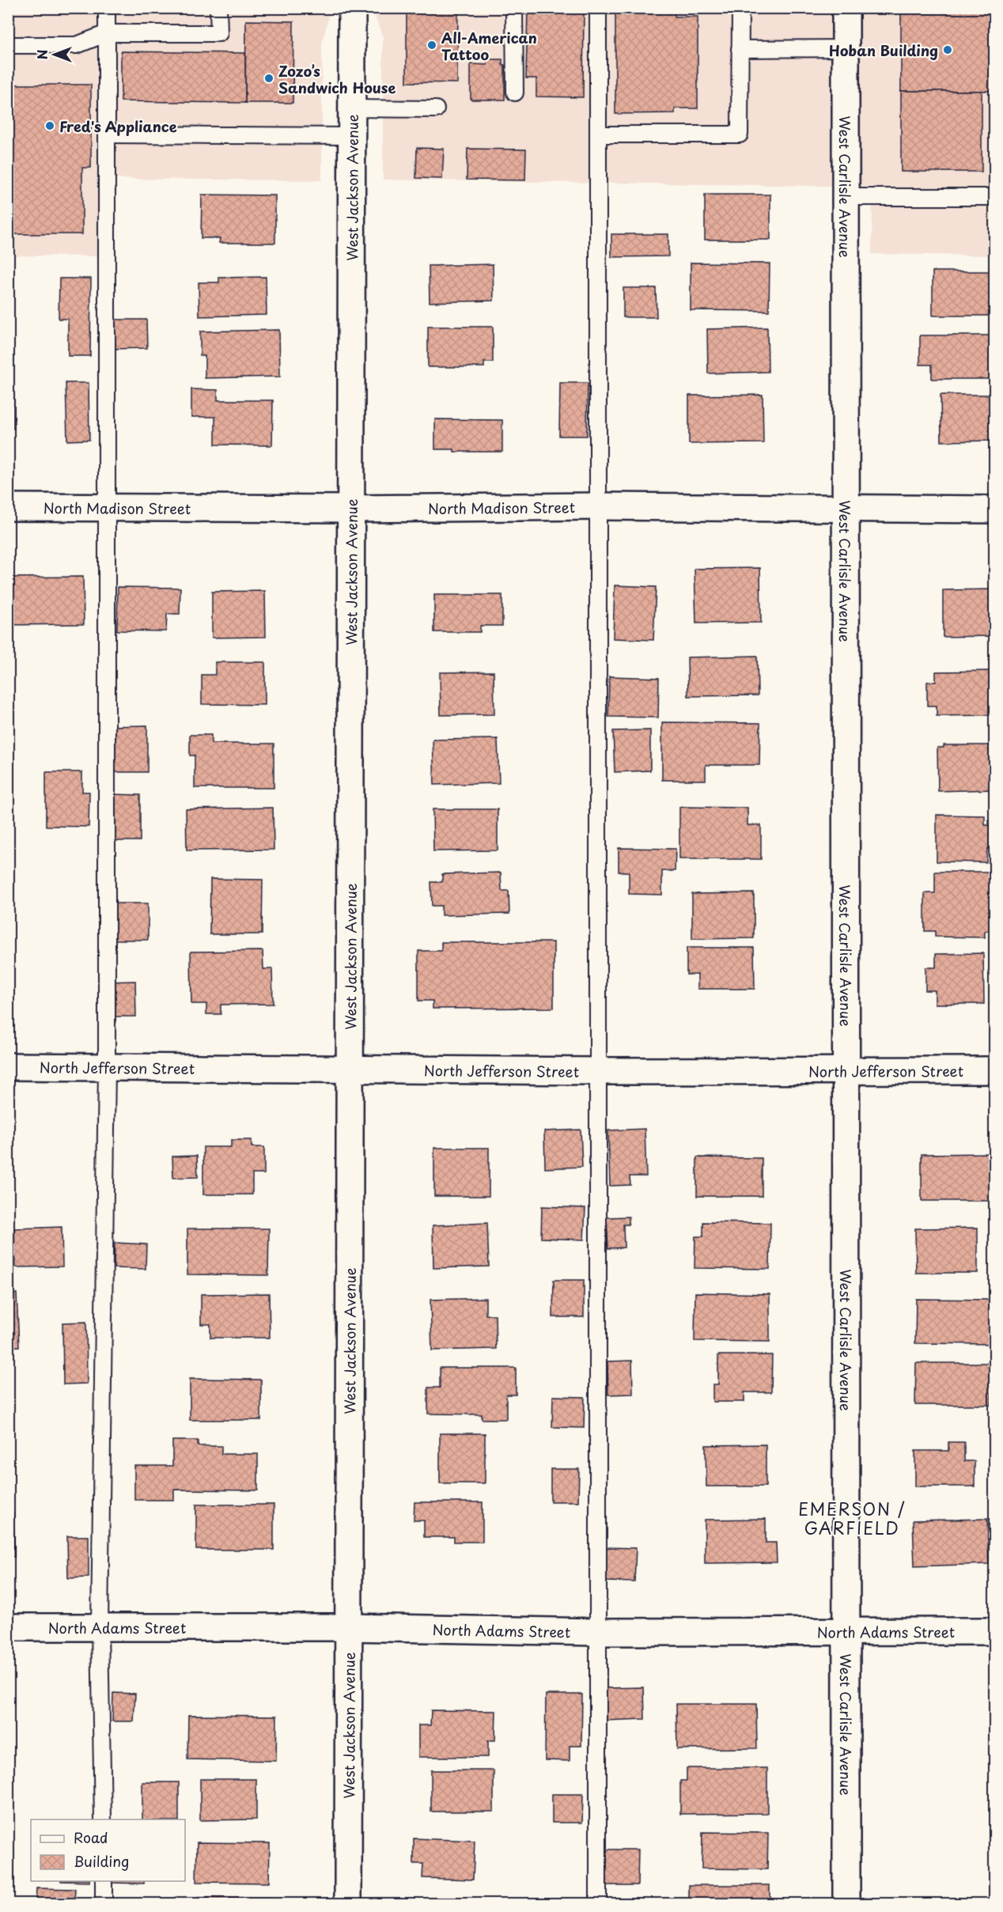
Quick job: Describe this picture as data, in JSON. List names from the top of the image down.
{
  "streets": {
    "street": [
      "West Jackson Avenue",
      "West Carlisle Avenue",
      "North Madison Street",
      "North Jefferson Street",
      "North Adams Street"
    ]
  },
  "crossings": [
    ["West Jackson Avenue", "North Madison Street"],
    ["West Jackson Avenue", "North Jefferson Street"],
    ["West Jackson Avenue", "North Adams Street"],
    ["West Carlisle Avenue", "North Madison Street"],
    ["West Carlisle Avenue", "North Jefferson Street"],
    ["West Carlisle Avenue", "North Adams Street"]
  ],
  "districts": ["EMERSON / GARFIELD"],
  "places": [
    "All-American Tattoo",
    "Hoban Building",
    "Zozo’s Sandwich House",
    "Fred's Appliance"
  ],
  "legend": ["Road", "Building"],
  "north": "left"
}
